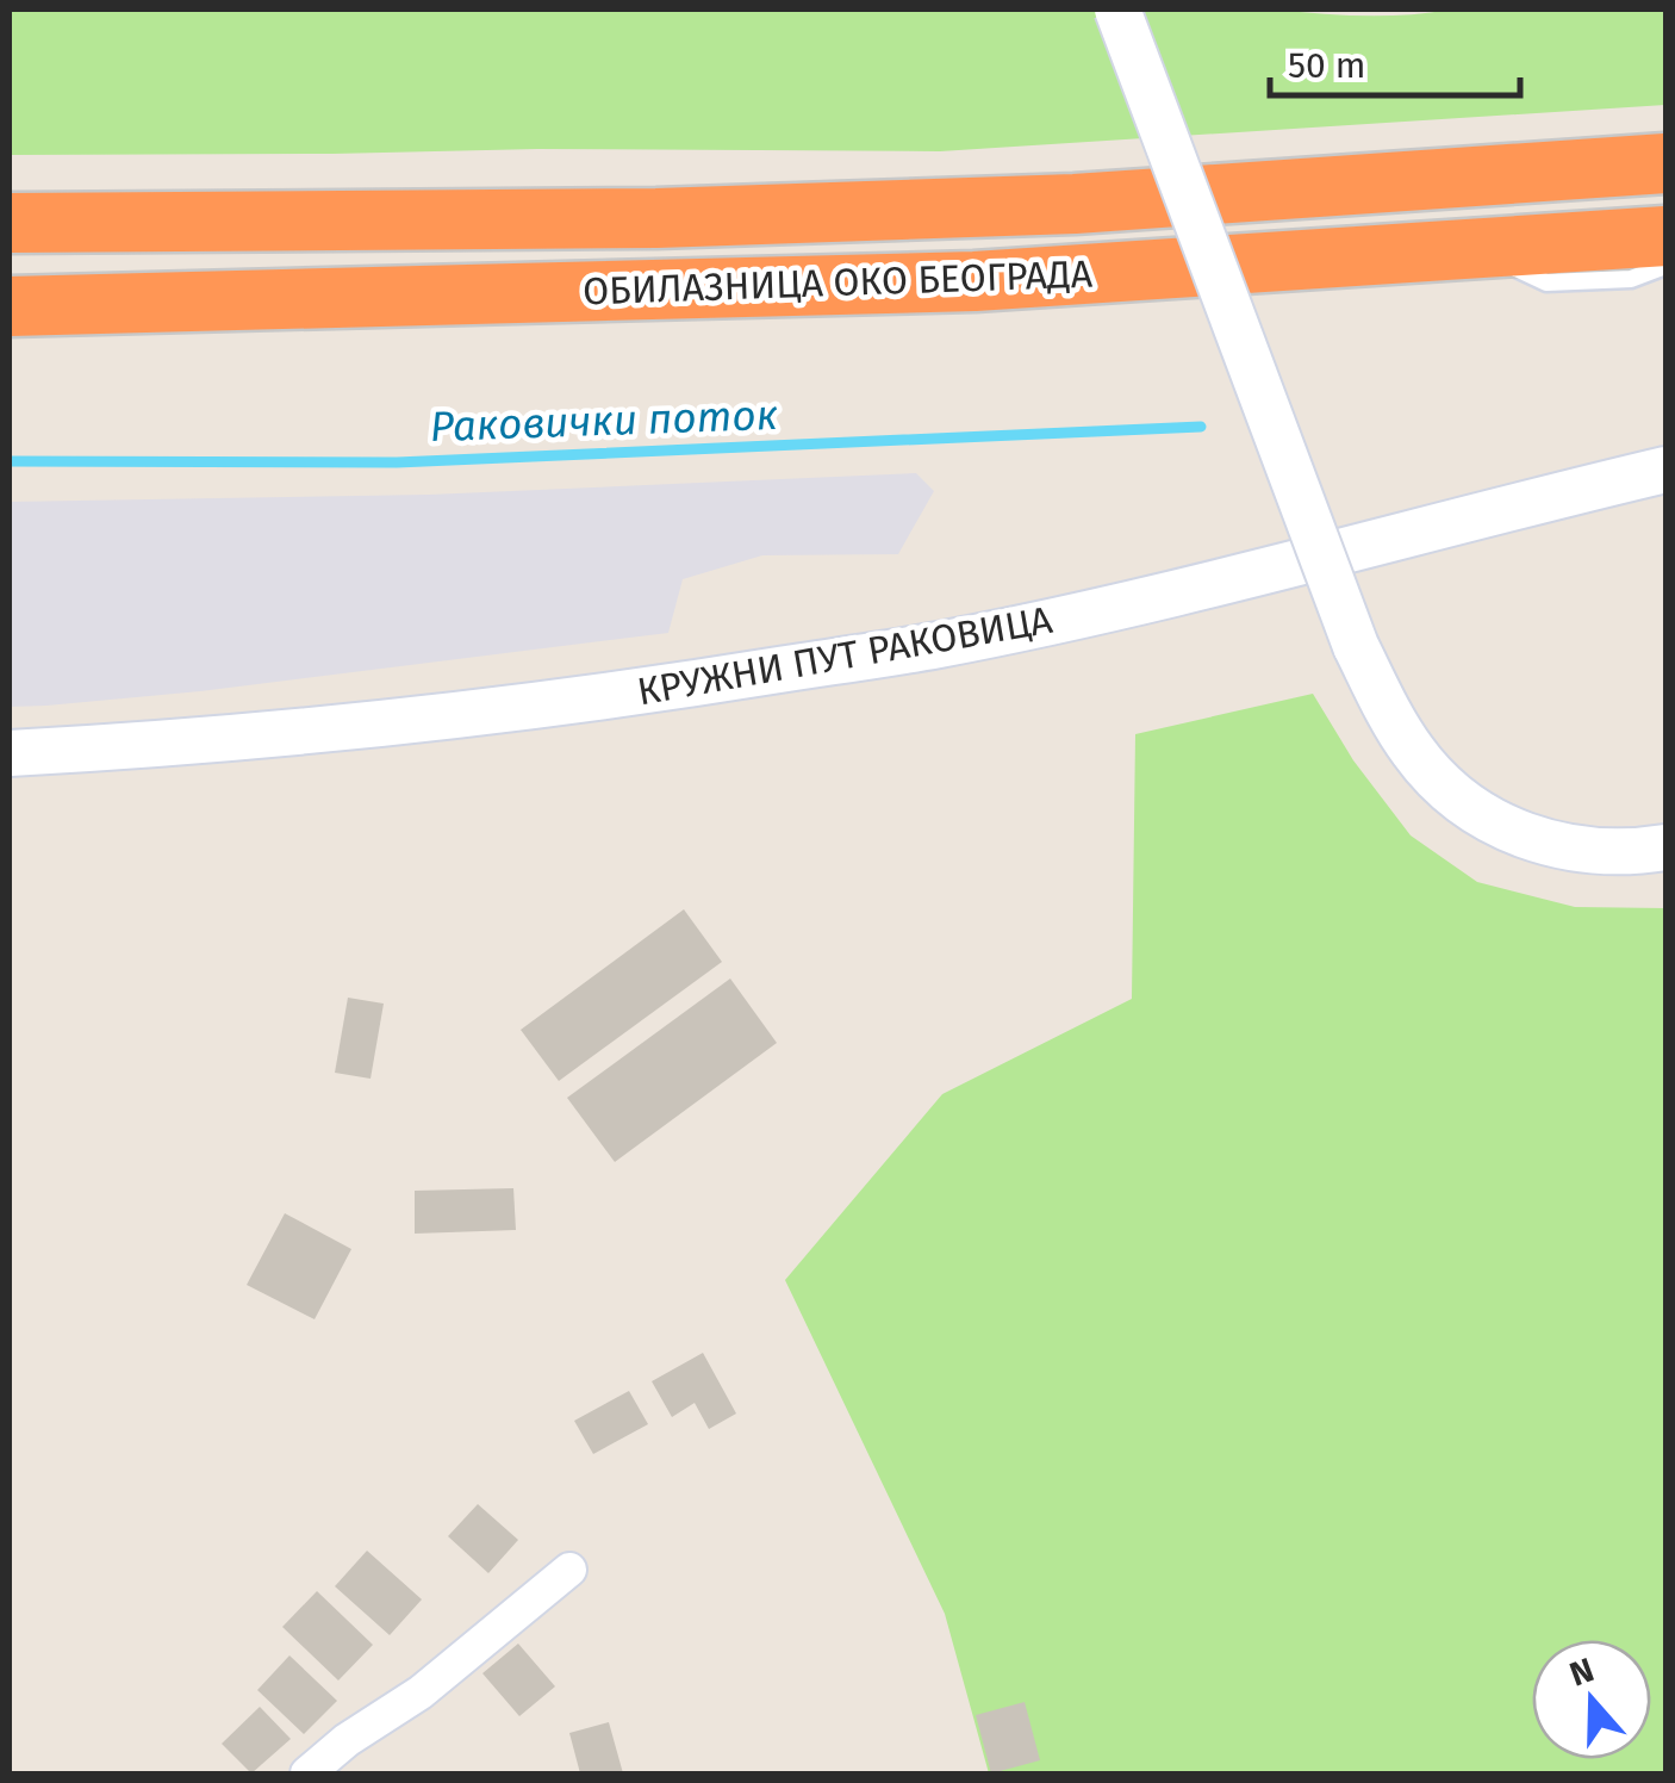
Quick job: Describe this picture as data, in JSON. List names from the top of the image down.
{
  "streets": {
    "highway": ["ОБИЛАЗНИЦА ОКО БЕОГРАДА"],
    "main road": ["КРУЖНИ ПУТ РАКОВИЦА"]
  },
  "water": ["Раковички поток"],
  "scale_bar": "50 m",
  "north": "top"
}
